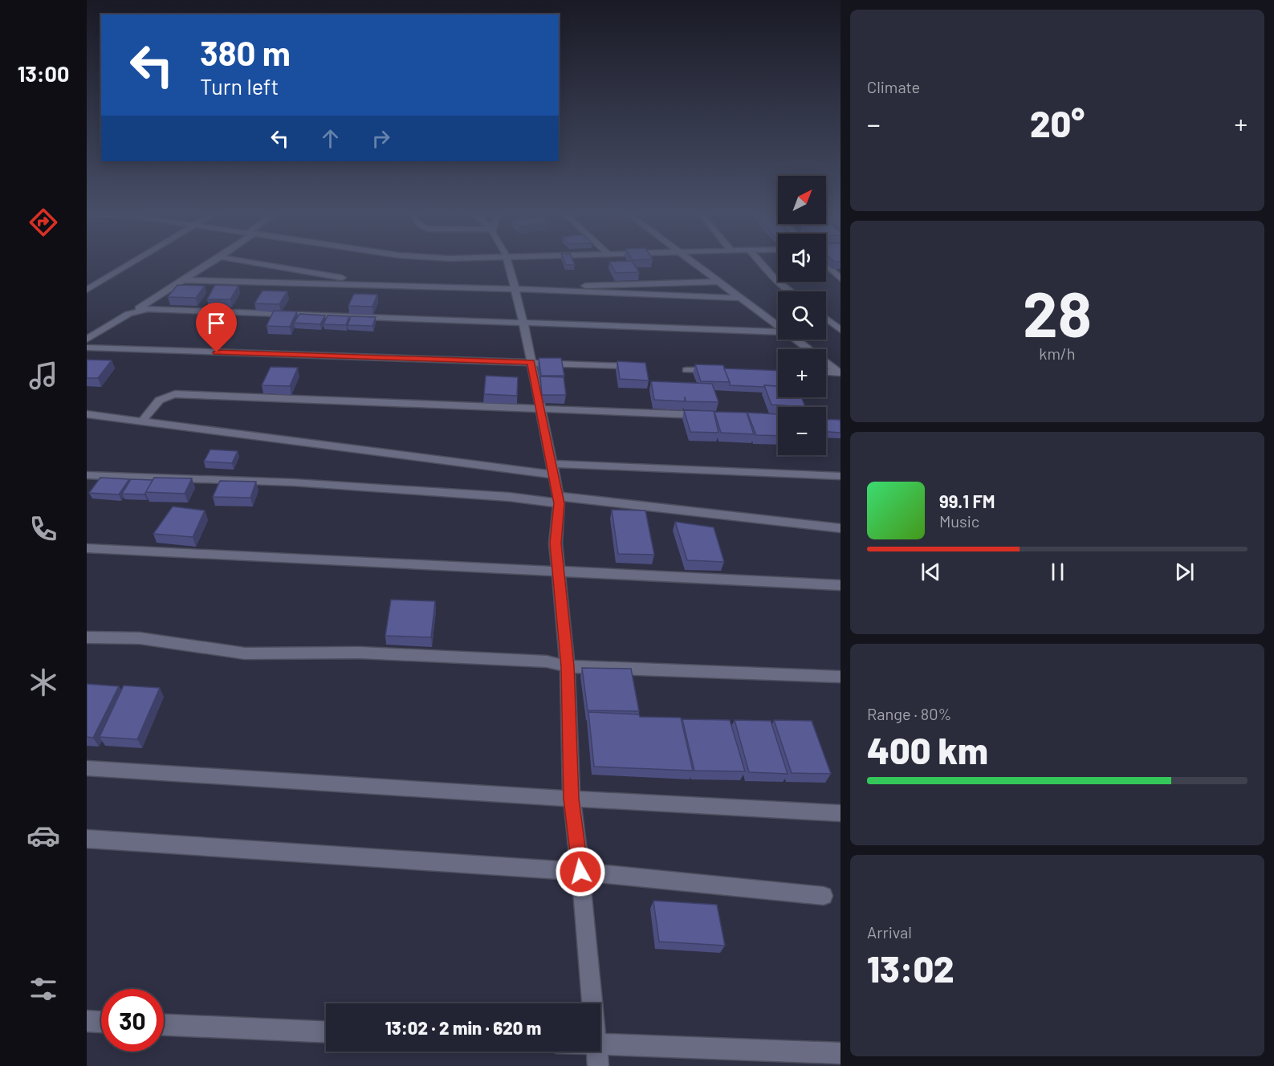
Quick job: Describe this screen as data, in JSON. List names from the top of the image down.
{
  "north": "top right",
  "page": {
    "tabs": "13:00",
    "tile": [
      "Climate",
      ["28", "km/h"],
      ["Range · 80%", "400 km"],
      ["Arrival", "13:02"]
    ],
    "turn": ["380 m", "Turn left"],
    "heat": ["−", "20°", "+"],
    "map_buttons": ["+", "−"],
    "song": ["99.1 FM", "Music"],
    "limit": "30",
    "trip": "13:02 · 2 min · 620 m"
  }
}
